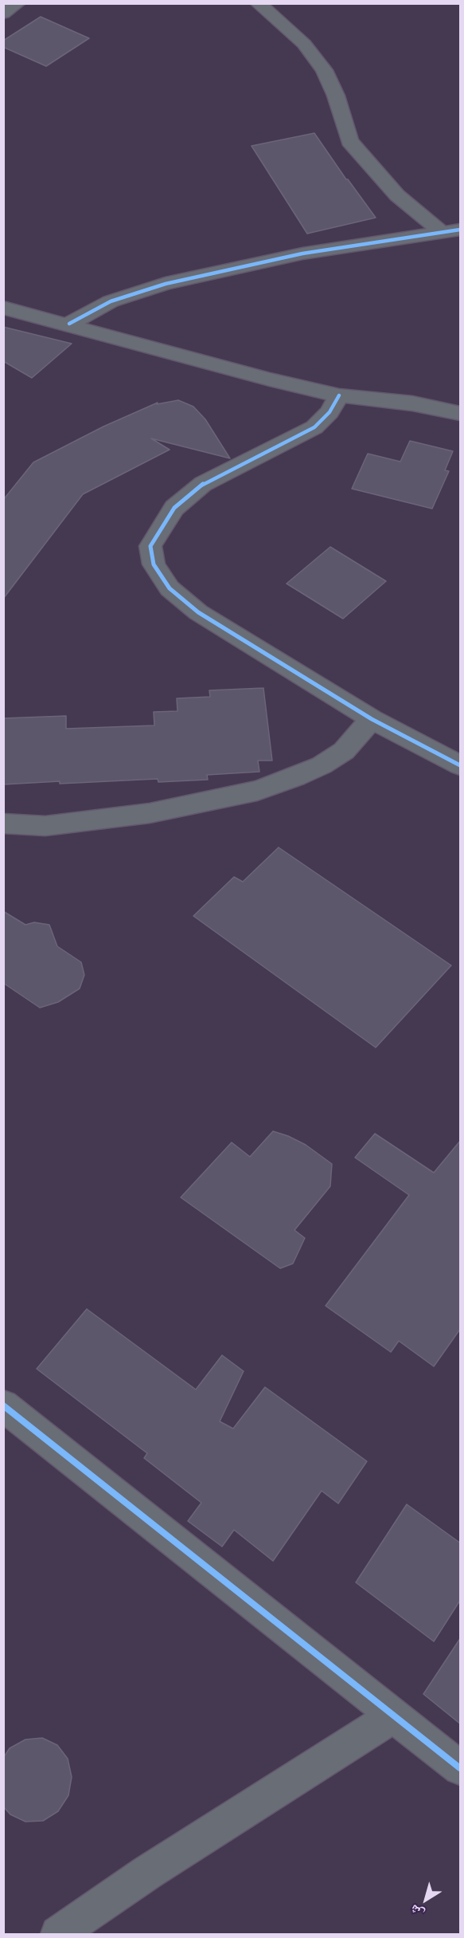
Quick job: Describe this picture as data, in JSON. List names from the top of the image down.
{
  "north": "bottom left"
}
